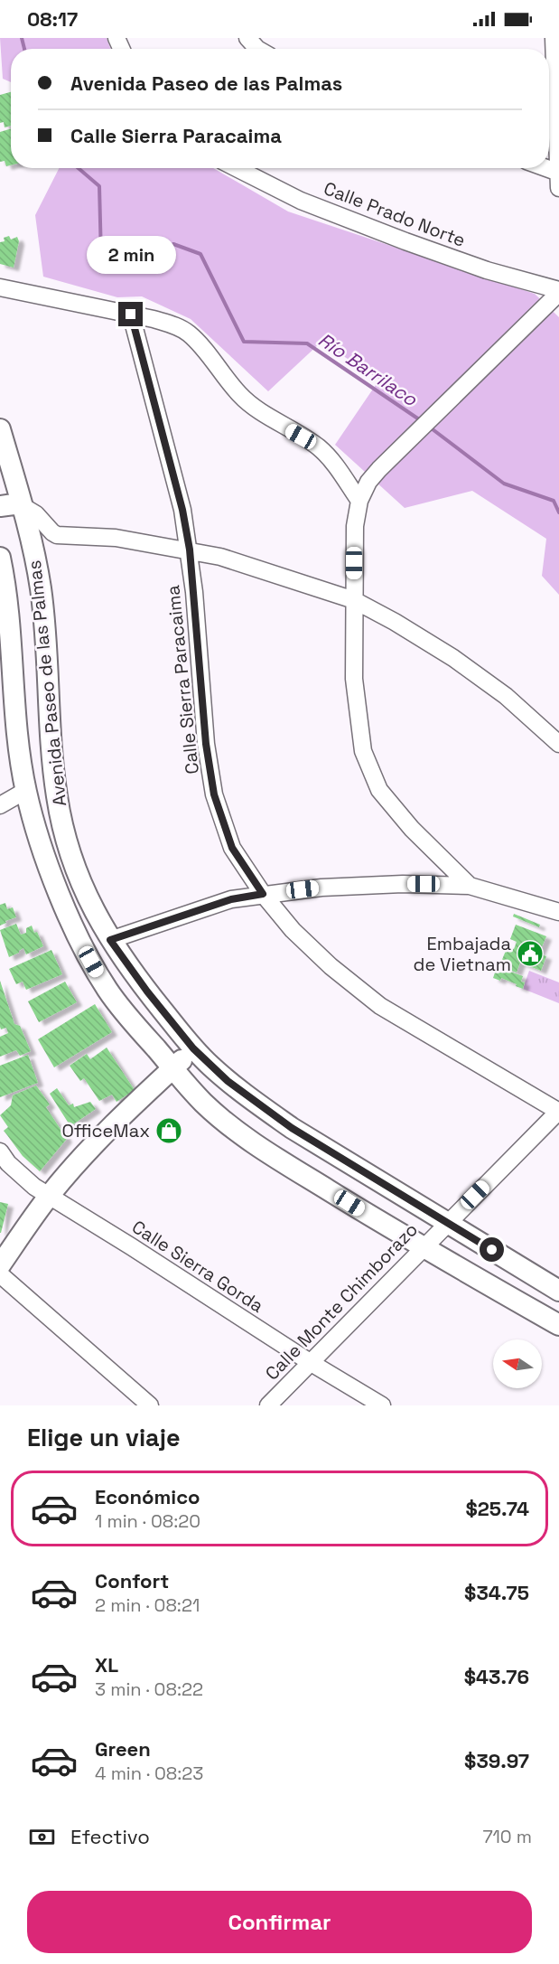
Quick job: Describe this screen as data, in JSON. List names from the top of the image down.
{
  "streets": {
    "main road": ["Avenida Paseo de las Palmas"],
    "street": [
      "Calle Prado Norte",
      "Calle Sierra Paracaima",
      "Calle Sierra Gorda",
      "Calle Monte Chimborazo"
    ]
  },
  "crossings": [
    ["Calle Sierra Paracaima", "Calle Monte Chimborazo"],
    ["Avenida Paseo de las Palmas", "Calle Monte Chimborazo"],
    ["Calle Sierra Gorda", "Calle Monte Chimborazo"]
  ],
  "water": ["Río Barrilaco"],
  "places": {
    "public building": ["Embajada de Vietnam"],
    "shop": ["OfficeMax"]
  },
  "north": "left",
  "page": {
    "status": "08:17",
    "banner": ["Avenida Paseo de las Palmas", "Calle Sierra Paracaima"],
    "bubble": "2 min",
    "heading": "Elige un viaje",
    "list": [
      {
        "name": "Económico",
        "note": "1 min · 08:20",
        "value": "$25.74"
      },
      {
        "name": "Confort",
        "note": "2 min · 08:21",
        "value": "$34.75"
      },
      {
        "name": "XL",
        "note": "3 min · 08:22",
        "value": "$43.76"
      },
      {
        "name": "Green",
        "note": "4 min · 08:23",
        "value": "$39.97"
      }
    ],
    "pay": ["Efectivo", "710 m"],
    "buttons": "Confirmar"
  }
}
